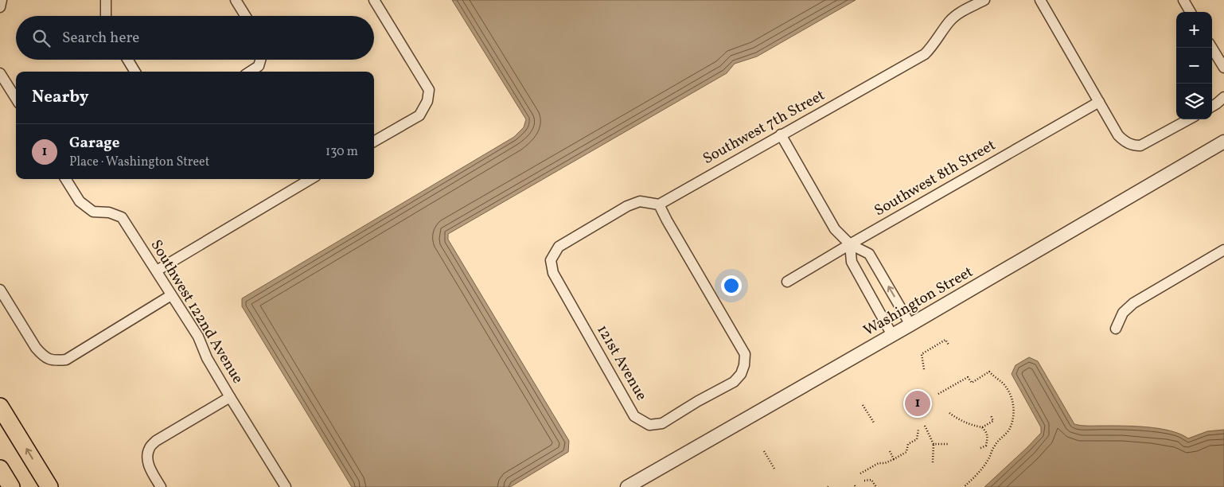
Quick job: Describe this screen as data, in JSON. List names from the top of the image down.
{
  "streets": {
    "street": [
      "Southwest 7th Street",
      "Southwest 8th Street",
      "Washington Street",
      "Southwest 122nd Avenue",
      "121st Avenue"
    ]
  },
  "crossings": [
    ["Southwest 7th Street", "121st Avenue"]
  ],
  "page": {
    "map_buttons": ["+", "−"],
    "search": "Search here",
    "heading": "Nearby",
    "list": [
      {
        "mark": "1",
        "name": "Garage",
        "note": "Place · Washington Street",
        "value": "130 m"
      }
    ],
    "pins": "1"
  }
}
